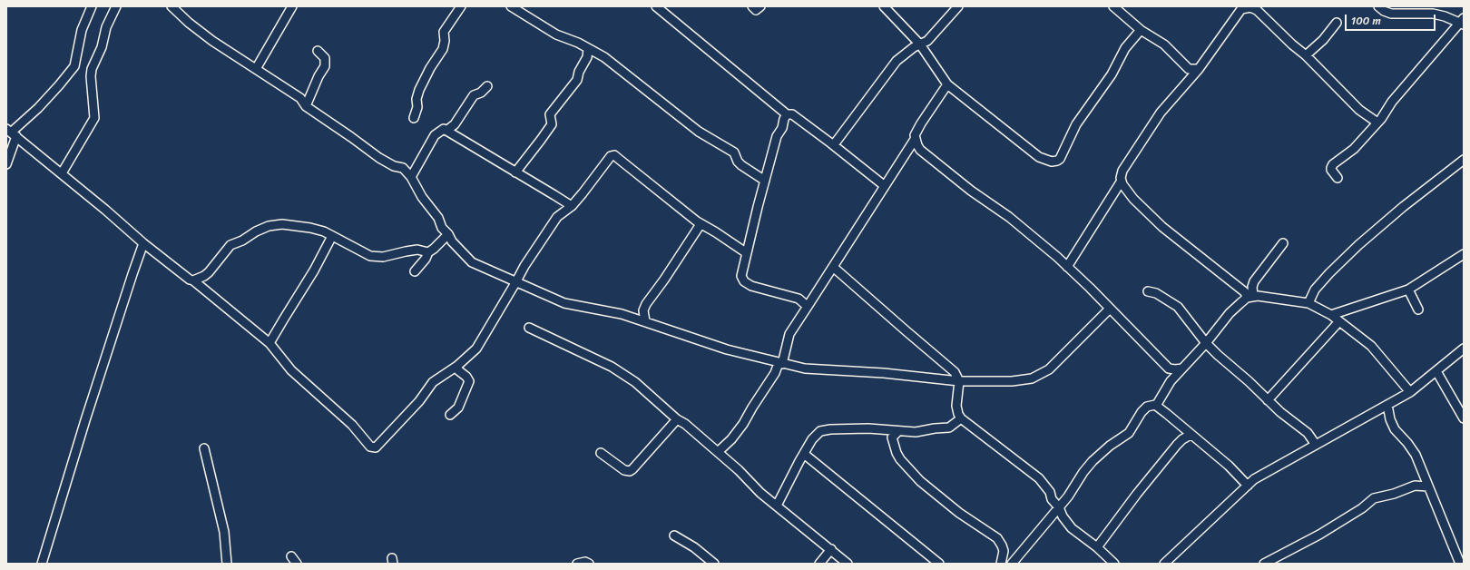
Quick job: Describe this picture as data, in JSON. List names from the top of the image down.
{
  "scale_bar": "100 m"
}
